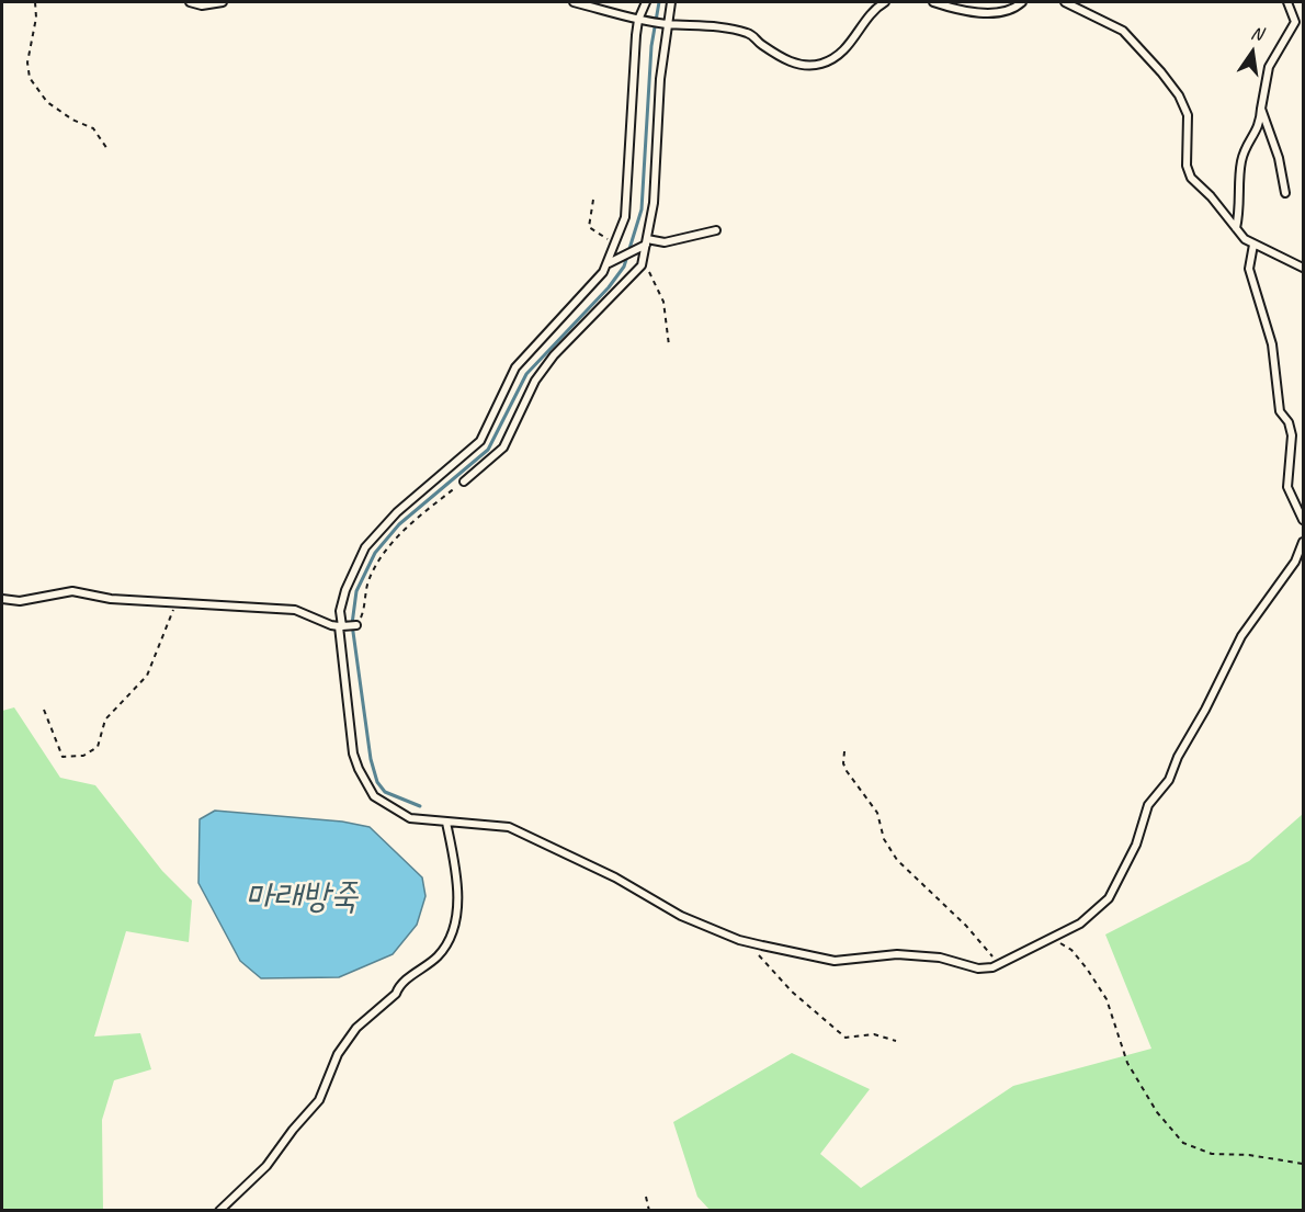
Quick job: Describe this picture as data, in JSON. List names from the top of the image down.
{
  "water": ["마래방죽"],
  "north": "top"
}
